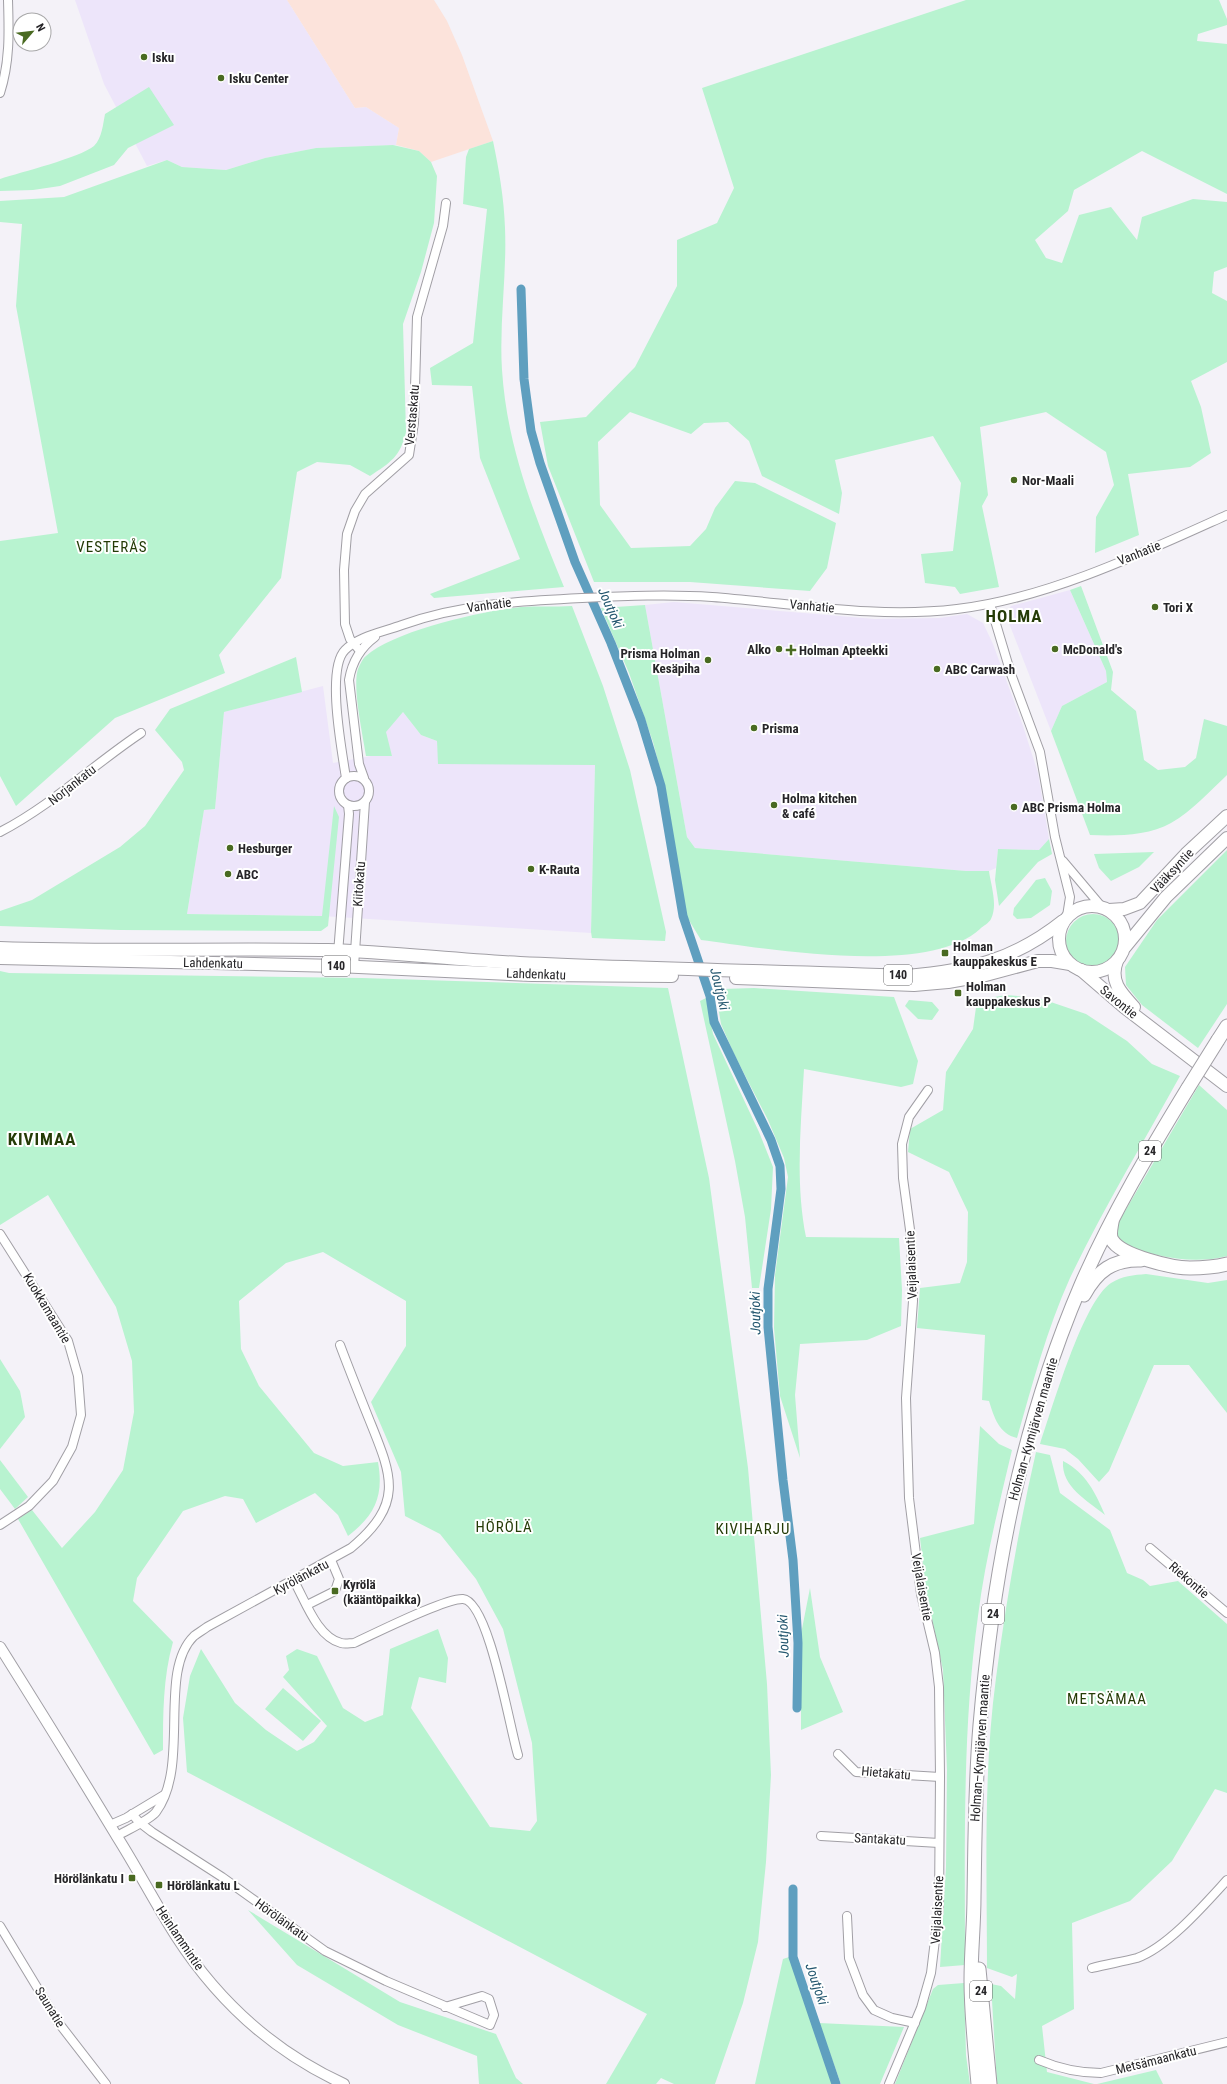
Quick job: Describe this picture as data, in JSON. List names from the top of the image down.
{
  "streets": {
    "highway": ["24", "Holman–Kymijärven maantie"],
    "main road": [
      "Vääksyntie",
      "Lahdenkatu",
      "140",
      "Savontie"
    ],
    "street": [
      "Verstaskatu",
      "Vanhatie",
      "Norjankatu",
      "Kiitokatu",
      "Veijalaisentie",
      "Kuokkamaantie",
      "Kyrölänkatu",
      "Riekontie",
      "Hietakatu",
      "Santakatu",
      "Hörölänkatu",
      "Heinlammintie",
      "Saunatie",
      "Metsämaankatu"
    ]
  },
  "crossings": [
    ["Verstaskatu", "Vanhatie"],
    ["Vääksyntie", "Lahdenkatu"],
    ["Vääksyntie", "140"],
    ["Vääksyntie", "Savontie"],
    ["Kiitokatu", "Lahdenkatu"],
    ["Lahdenkatu", "140"],
    ["Lahdenkatu", "Savontie"],
    ["140", "Savontie"],
    ["Veijalaisentie", "Hietakatu"],
    ["Veijalaisentie", "Santakatu"],
    ["Kyrölänkatu", "Hörölänkatu"],
    ["Kyrölänkatu", "Heinlammintie"]
  ],
  "districts": [
    "VESTERÅS",
    "HOLMA",
    "KIVIMAA",
    "HÖRÖLÄ",
    "KIVIHARJU",
    "METSÄMAA"
  ],
  "water": ["Joutjoki"],
  "places": {
    "other": [
      "Isku",
      "Isku Center",
      "Nor-Maali",
      "Tori X",
      "Alko",
      "McDonald's",
      "Prisma Holman Kesäpiha",
      "ABC Carwash",
      "Prisma",
      "Holma kitchen & café",
      "ABC Prisma Holma",
      "Hesburger",
      "K-Rauta",
      "ABC"
    ],
    "health": ["Holman Apteekki"],
    "transit": [
      "Holman kauppakeskus E",
      "Holman kauppakeskus P",
      "Kyrölä (kääntöpaikka)",
      "Hörölänkatu I",
      "Hörölänkatu L"
    ]
  },
  "north": "top right"
}
